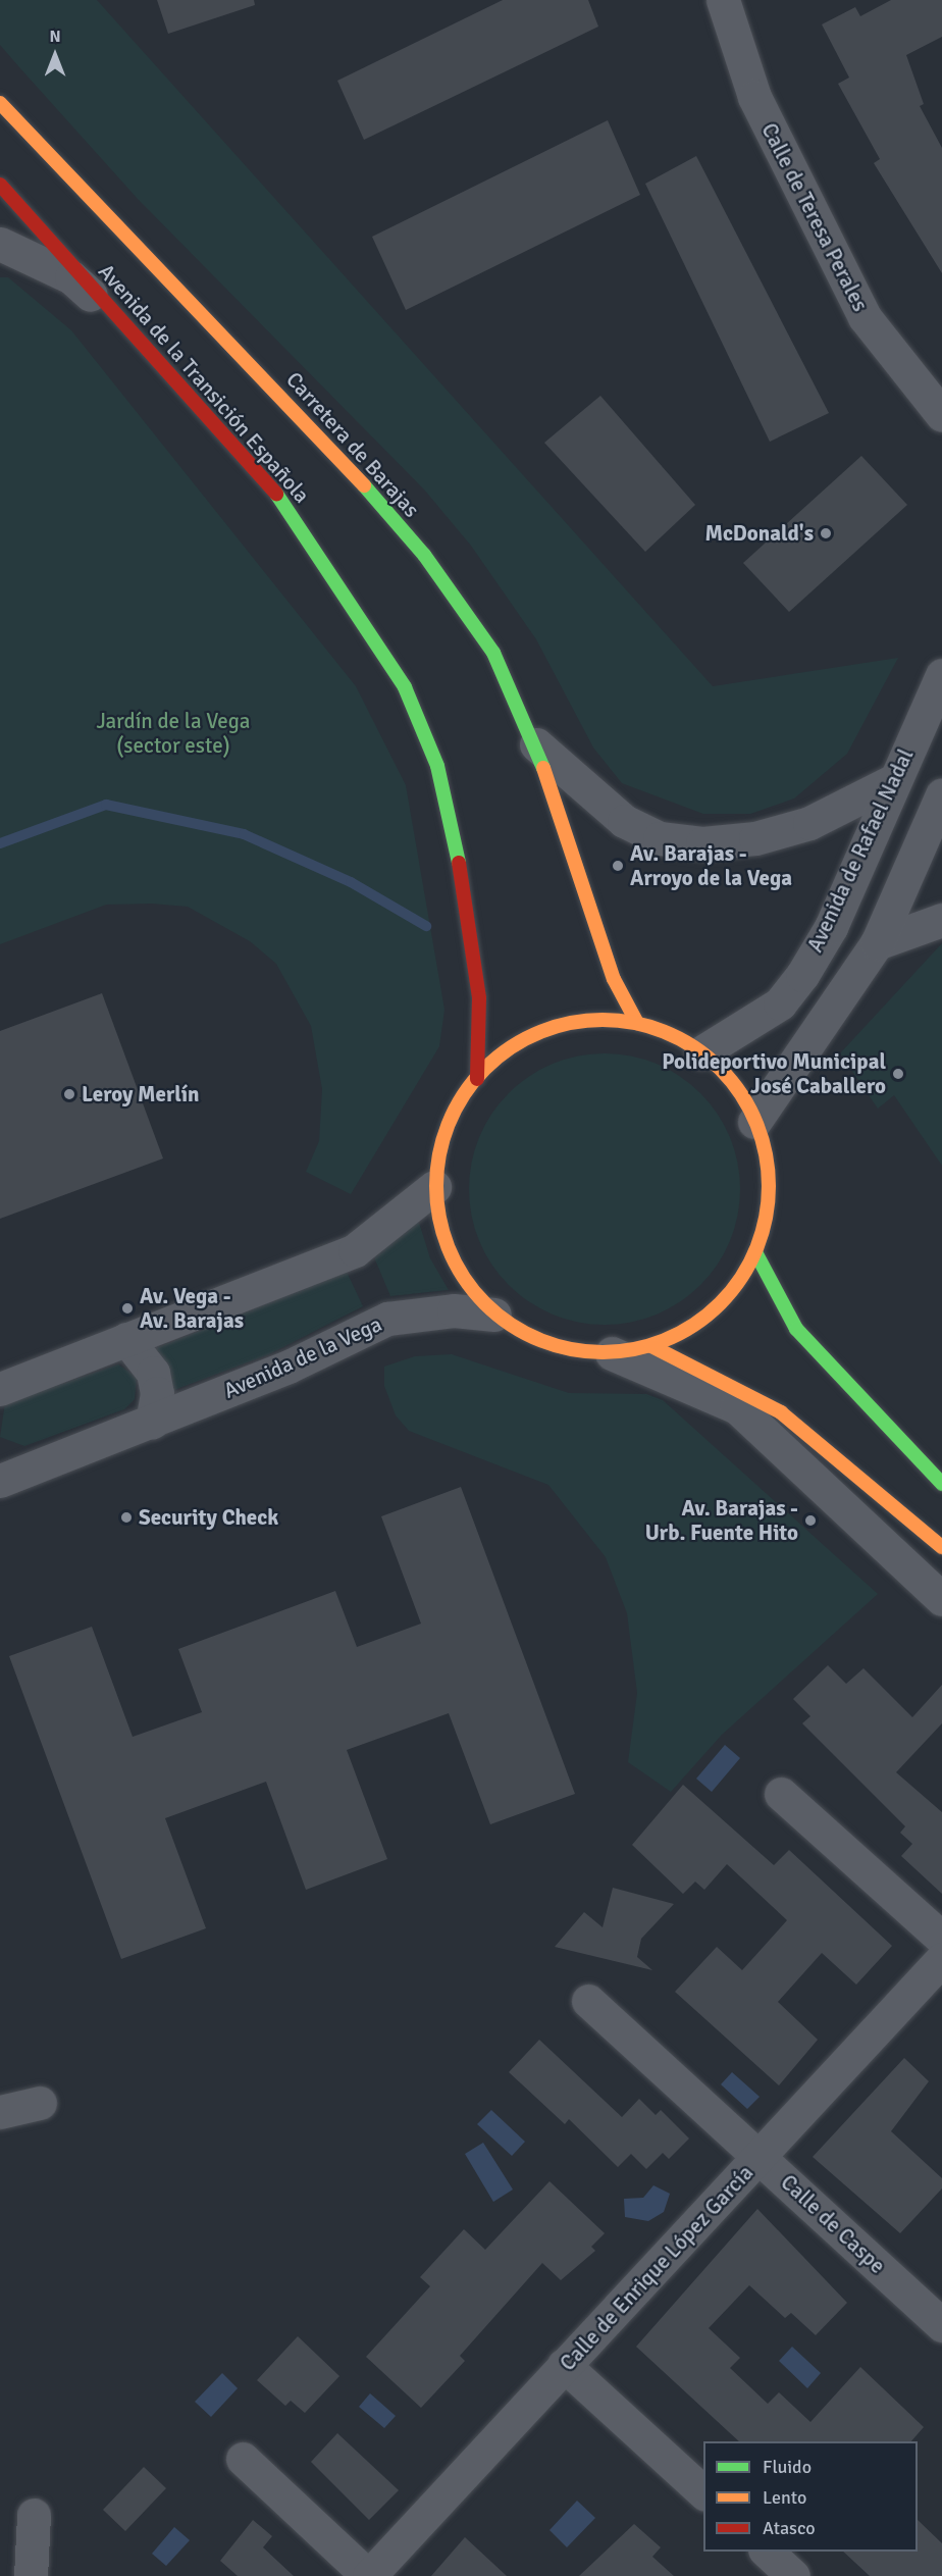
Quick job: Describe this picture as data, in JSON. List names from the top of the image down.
{
  "streets": {
    "main road": ["Avenida de la Transición Española", "Carretera de Barajas"],
    "street": [
      "Calle de Teresa Perales",
      "Avenida de Rafael Nadal",
      "Avenida de la Vega",
      "Calle de Caspe",
      "Calle de Enrique López García"
    ]
  },
  "crossings": [
    ["Calle de Caspe", "Calle de Enrique López García"]
  ],
  "parks": ["Jardín de la Vega (sector este)"],
  "places": [
    "McDonald's",
    "Av. Barajas - Arroyo de la Vega",
    "Polideportivo Municipal José Caballero",
    "Leroy Merlín",
    "Av. Vega - Av. Barajas",
    "Security Check",
    "Av. Barajas - Urb. Fuente Hito"
  ],
  "legend": ["Fluido", "Lento", "Atasco"],
  "north": "top"
}
